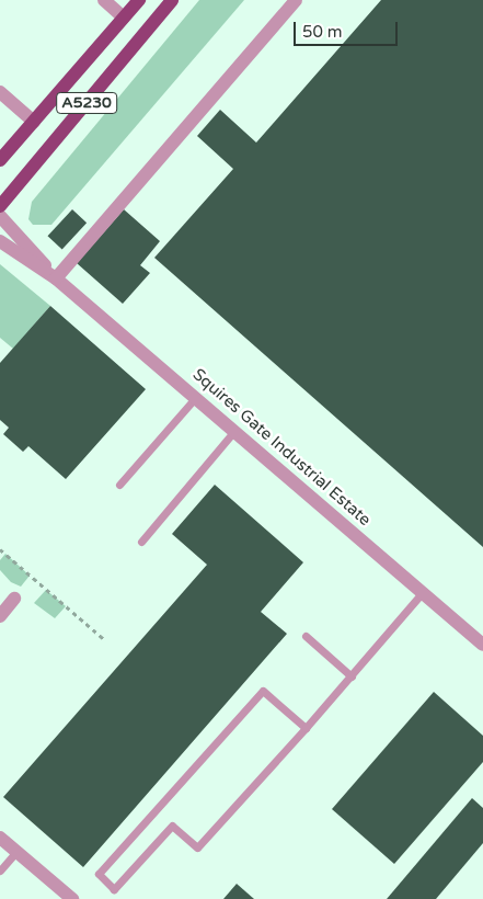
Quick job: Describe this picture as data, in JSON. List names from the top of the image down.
{
  "streets": {
    "main road": ["A5230"],
    "street": ["Squires Gate Industrial Estate"]
  },
  "scale_bar": "50 m"
}
